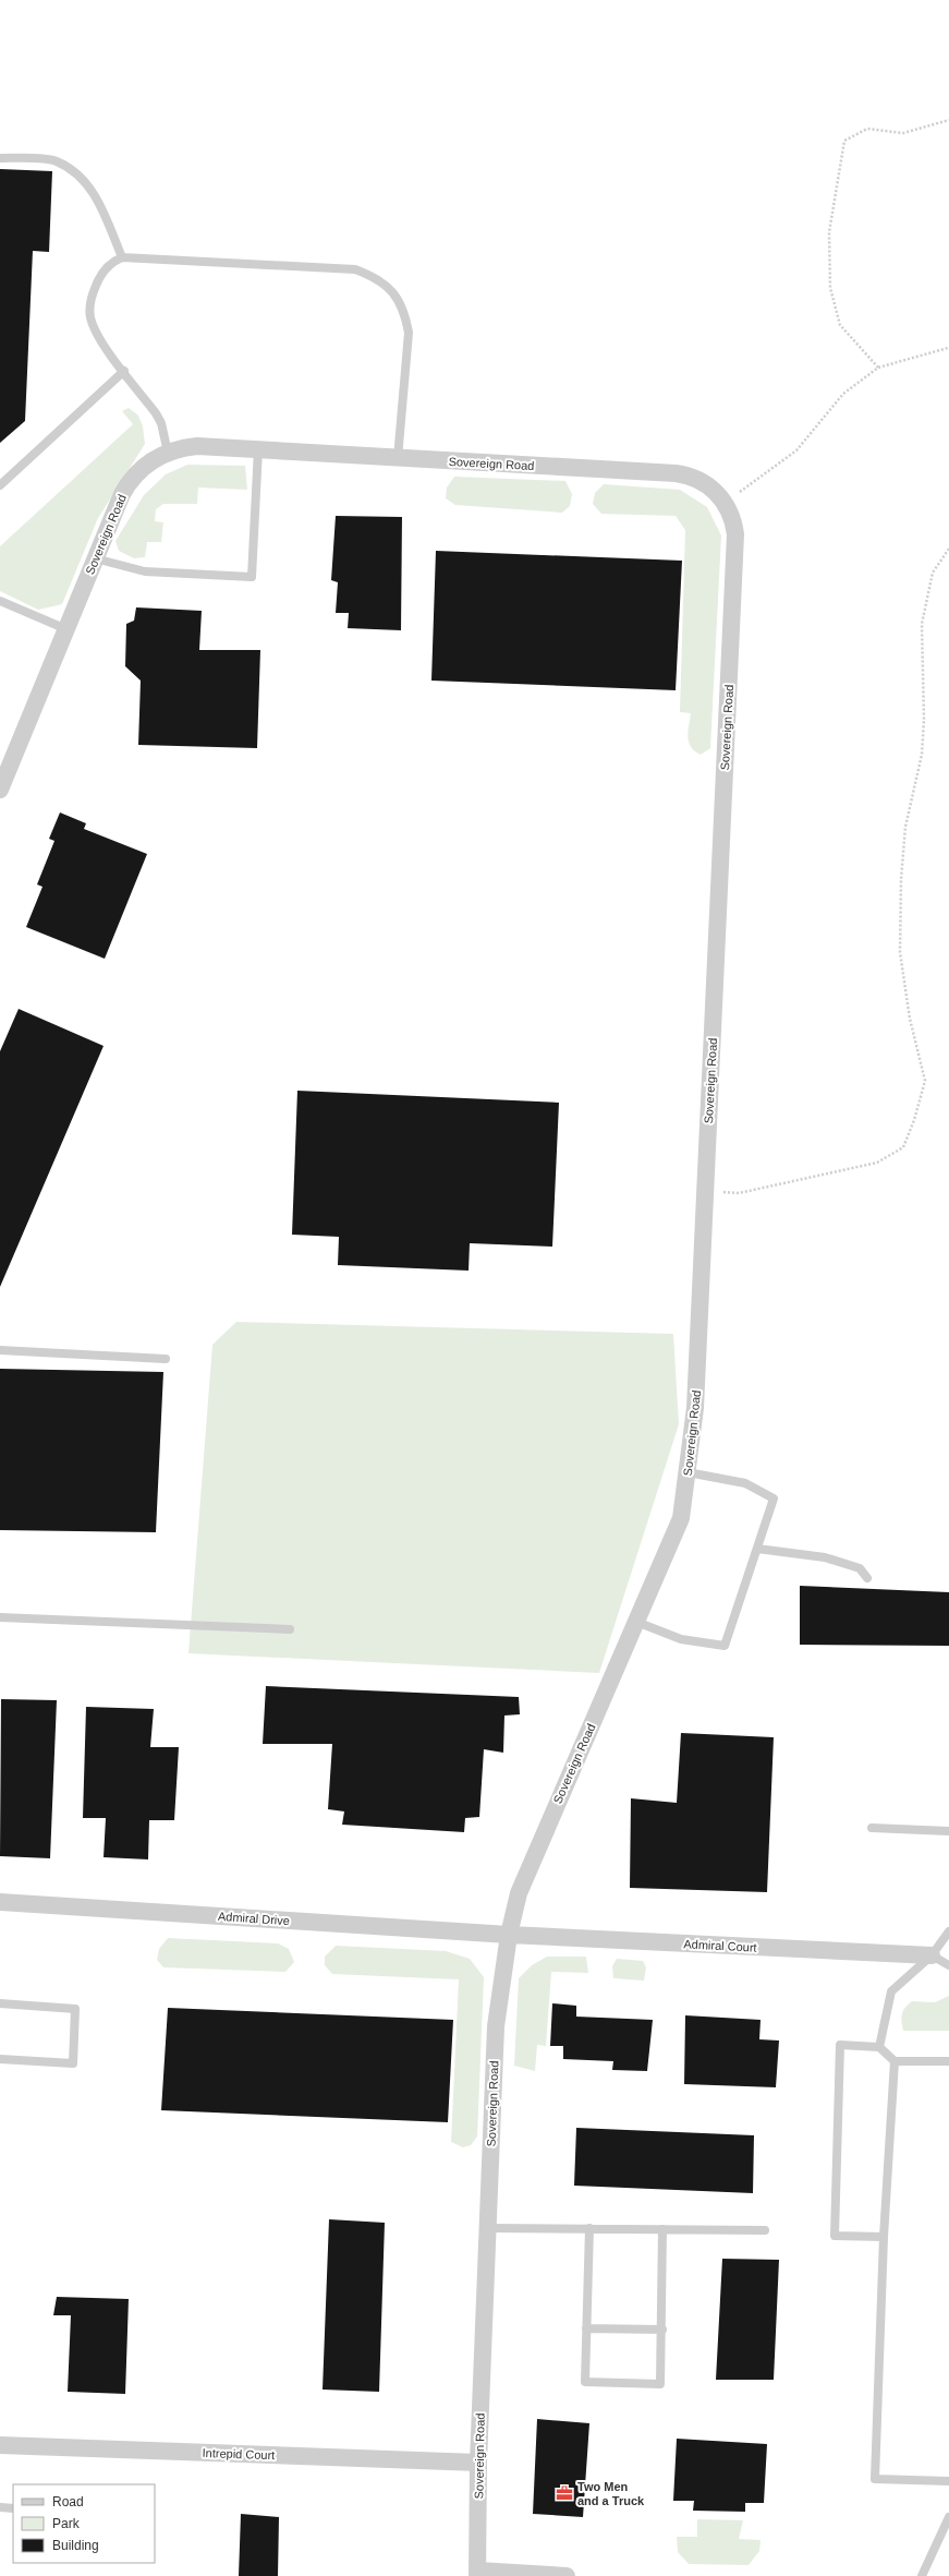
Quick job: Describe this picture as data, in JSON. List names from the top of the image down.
{
  "streets": {
    "street": [
      "Sovereign Road",
      "Admiral Drive",
      "Admiral Court",
      "Intrepid Court"
    ]
  },
  "crossings": [
    ["Sovereign Road", "Admiral Drive"],
    ["Sovereign Road", "Admiral Court"],
    ["Sovereign Road", "Intrepid Court"],
    ["Admiral Drive", "Admiral Court"]
  ],
  "places": {
    "office": ["Two Men and a Truck"]
  },
  "legend": ["Road", "Park", "Building"]
}
